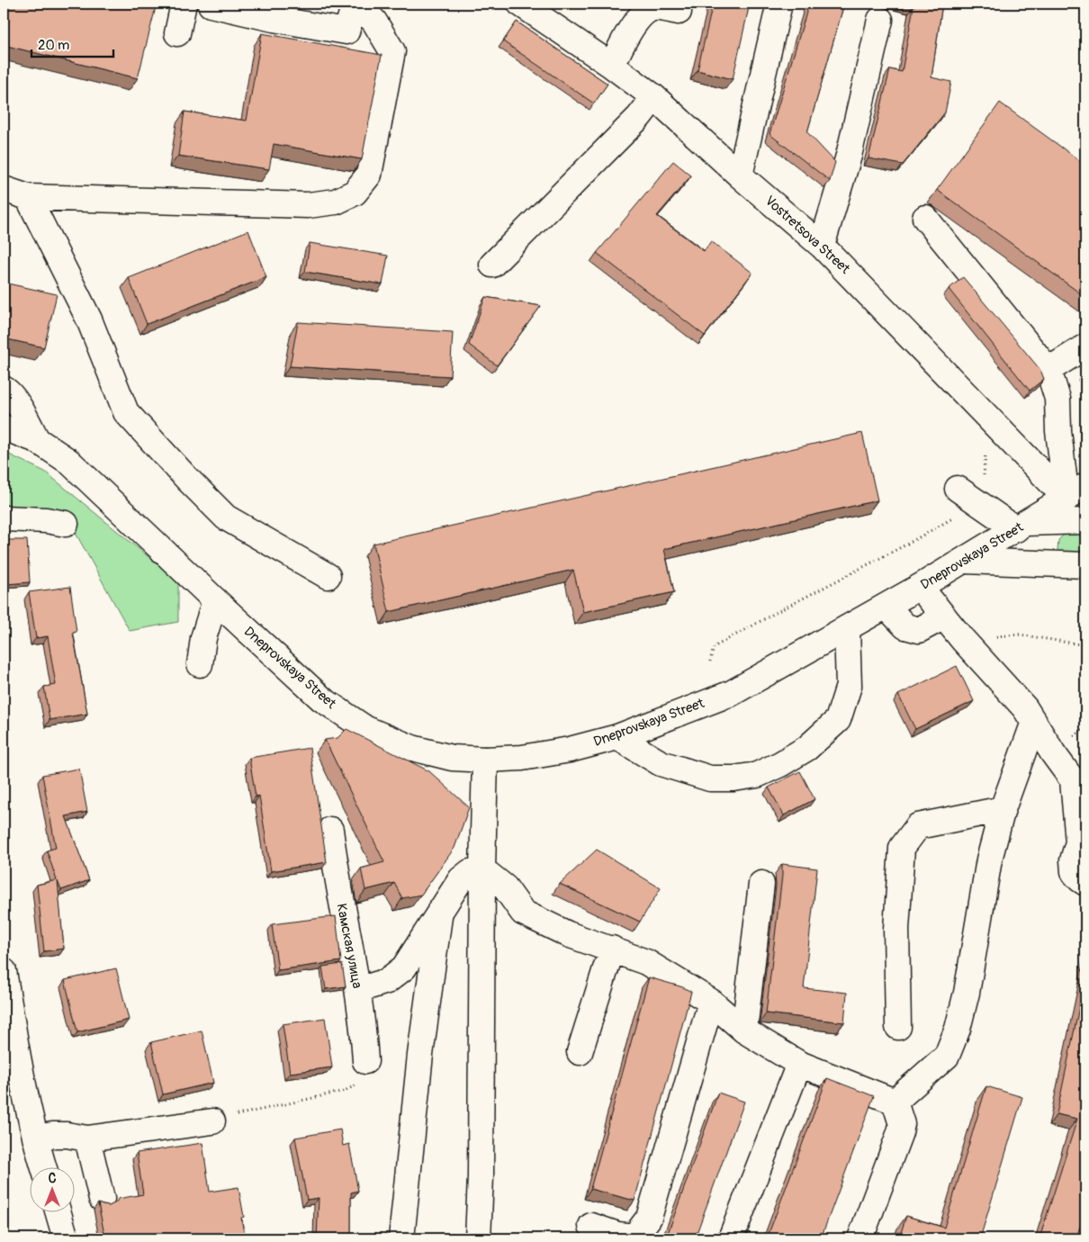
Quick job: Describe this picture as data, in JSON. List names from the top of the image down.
{
  "streets": {
    "main road": ["Vostretsova Street", "Dneprovskaya Street", "Камская улица"]
  },
  "crossings": [
    ["Vostretsova Street", "Dneprovskaya Street"]
  ],
  "scale_bar": "20 m",
  "north": "top"
}
